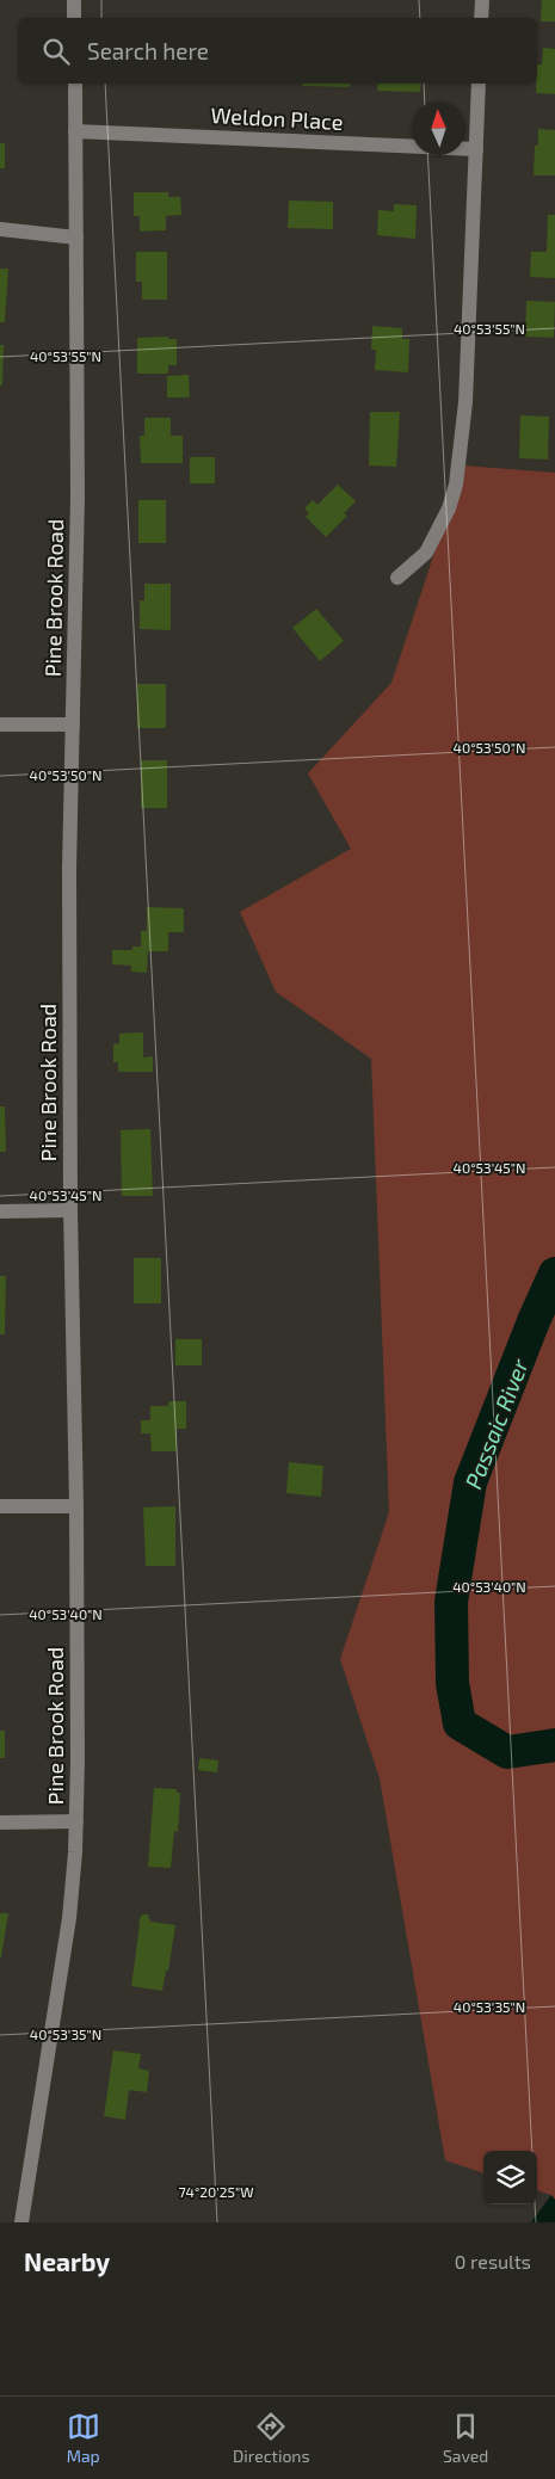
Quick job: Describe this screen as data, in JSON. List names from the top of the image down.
{
  "streets": {
    "street": ["Weldon Place", "Pine Brook Road"]
  },
  "crossings": [
    ["Weldon Place", "Pine Brook Road"]
  ],
  "water": ["Passaic River"],
  "north": "top",
  "page": {
    "search": "Search here",
    "heading": ["Nearby", "0 results"],
    "nav": ["Map", "Directions", "Saved"]
  },
  "coordinates": [
    "40°53'55\"N",
    "40°53'50\"N",
    "40°53'45\"N",
    "40°53'40\"N",
    "40°53'35\"N",
    "74°20'25\"W"
  ]
}
